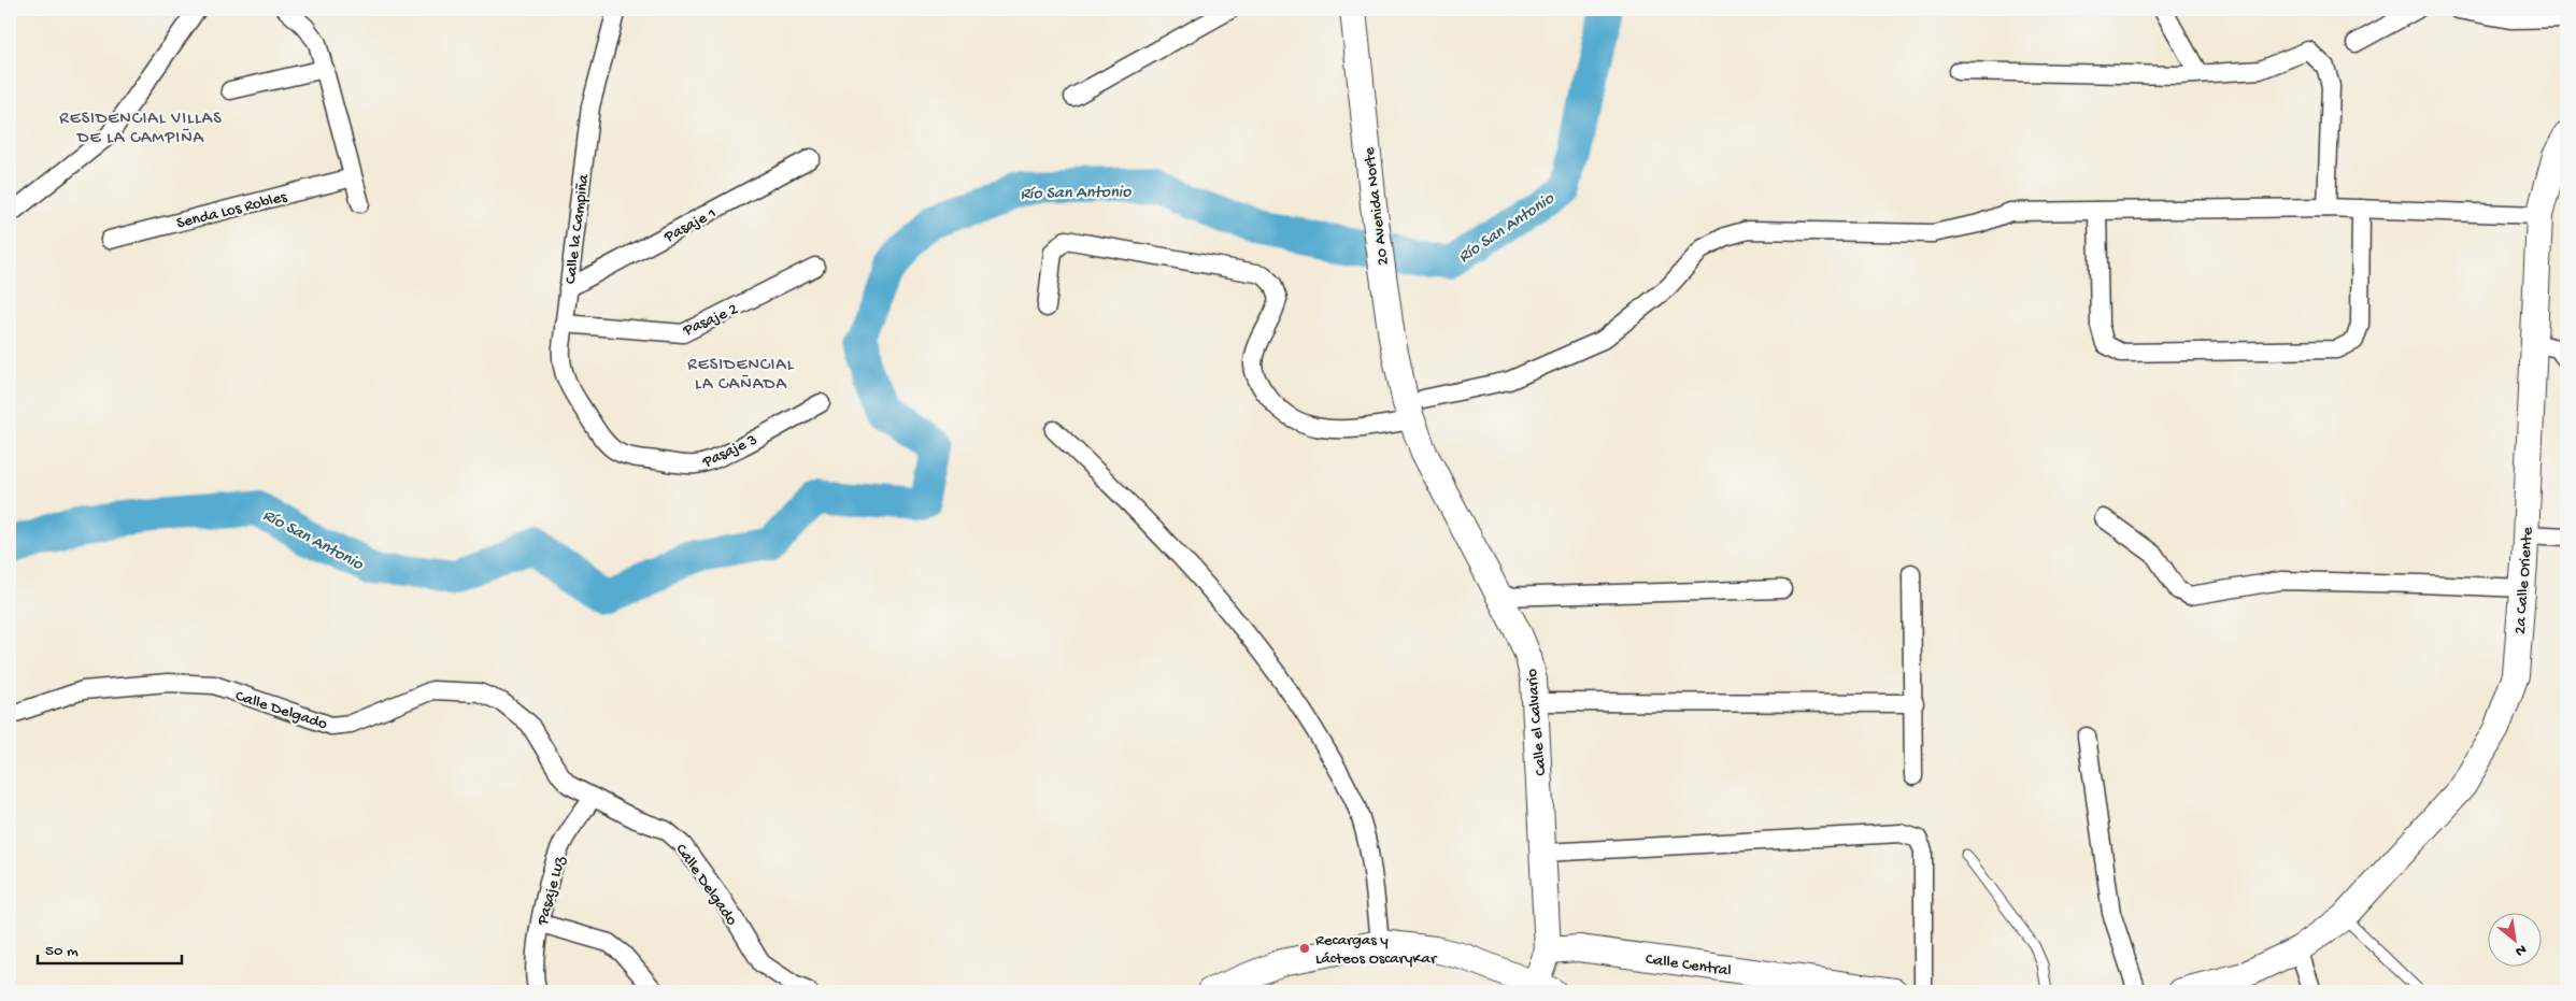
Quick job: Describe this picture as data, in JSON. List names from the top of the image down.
{
  "streets": {
    "street": [
      "20 Avenida Norte",
      "Senda Los Robles",
      "Pasaje 1",
      "Calle la Campiña",
      "Pasaje 2",
      "Pasaje 3",
      "2a Calle Oriente",
      "Calle Delgado",
      "Calle el Calvario",
      "Pasaje Luz",
      "Calle Central"
    ]
  },
  "crossings": [
    ["20 Avenida Norte", "Calle el Calvario"],
    ["Pasaje 1", "Calle la Campiña"],
    ["Calle la Campiña", "Pasaje 2"],
    ["Calle la Campiña", "Pasaje 3"],
    ["Calle Delgado", "Pasaje Luz"],
    ["Calle el Calvario", "Calle Central"]
  ],
  "districts": ["RESIDENCIAL VILLAS DE LA CAMPIÑA", "RESIDENCIAL LA CAÑADA"],
  "water": ["Río San Antonio"],
  "places": ["Recargas y Lácteos OscaryKar"],
  "scale_bar": "50 m",
  "north": "bottom right"
}
